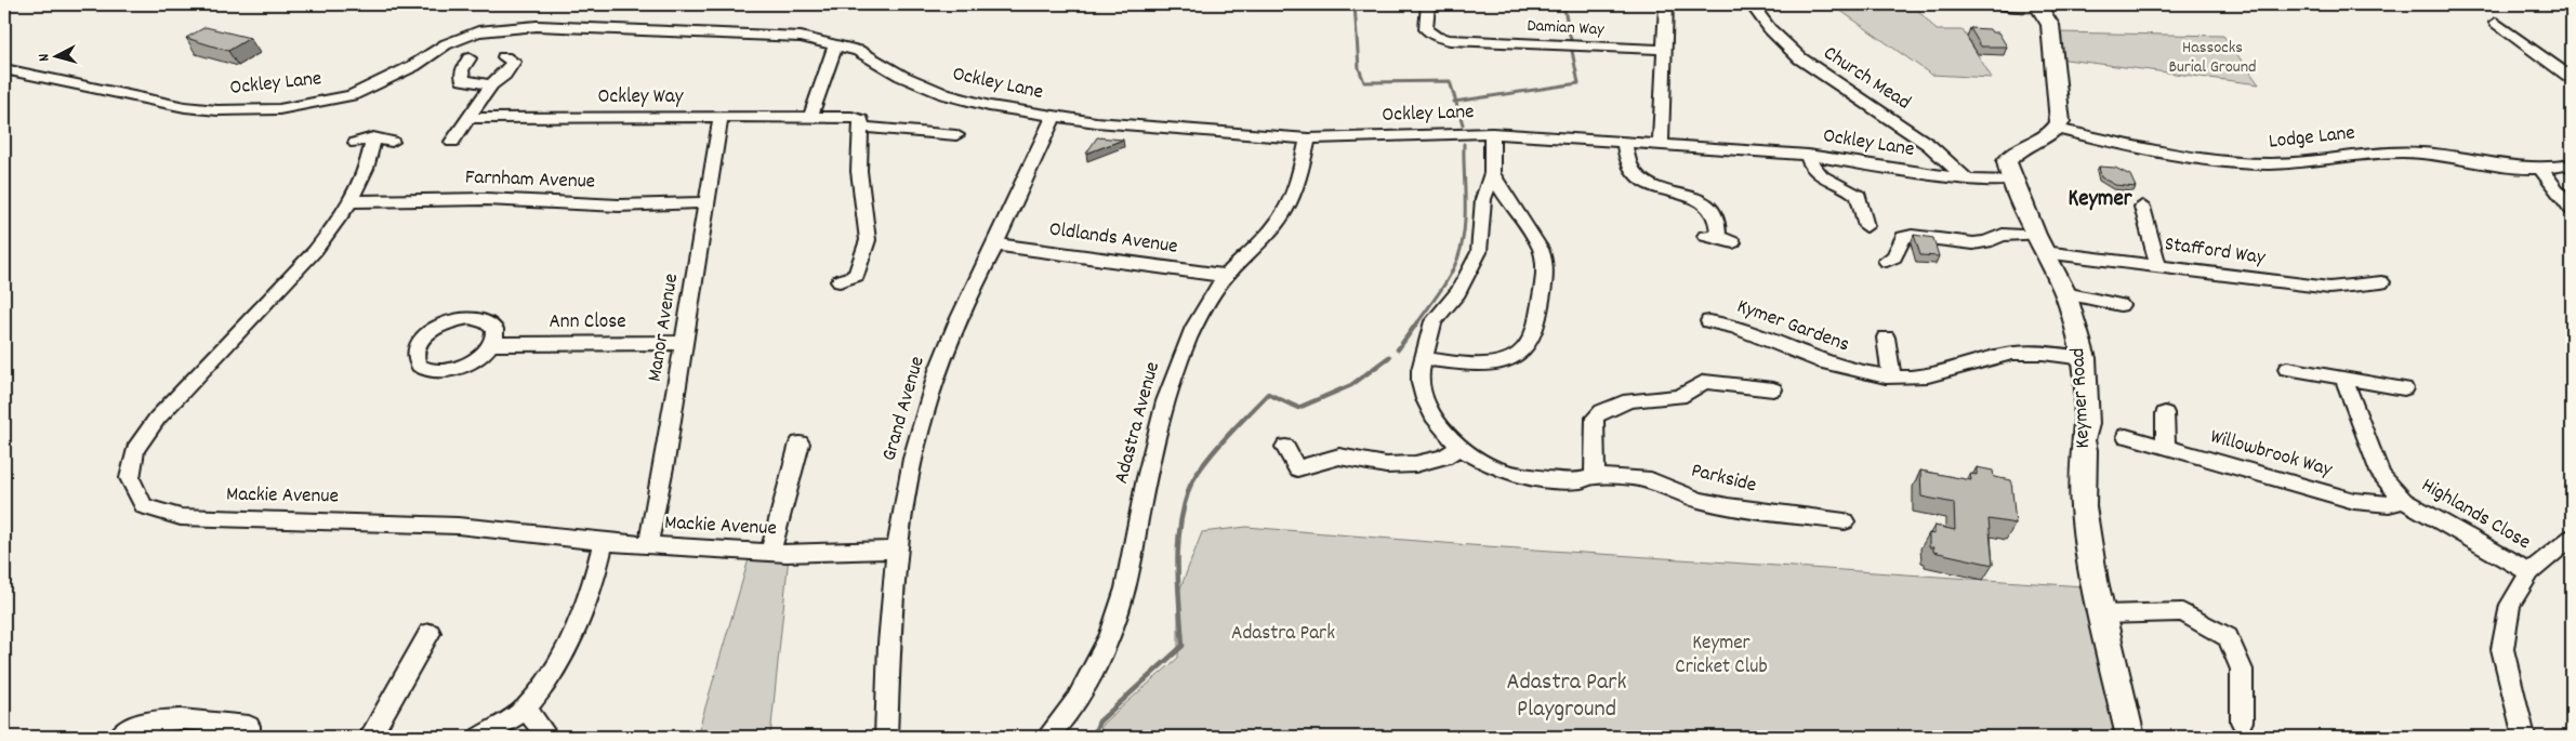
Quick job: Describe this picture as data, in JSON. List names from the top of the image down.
{
  "streets": {
    "main road": ["Keymer Road"],
    "street": [
      "Damian Way",
      "Church Mead",
      "Ockley Lane",
      "Ockley Way",
      "Lodge Lane",
      "Farnham Avenue",
      "Oldlands Avenue",
      "Stafford Way",
      "Ann Close",
      "Kymer Gardens",
      "Manor Avenue",
      "Grand Avenue",
      "Adastra Avenue",
      "Willowbrook Way",
      "Parkside",
      "Mackie Avenue",
      "Highlands Close"
    ]
  },
  "crossings": [
    ["Church Mead", "Ockley Lane"],
    ["Ockley Lane", "Keymer Road"],
    ["Ockley Lane", "Grand Avenue"],
    ["Ockley Lane", "Adastra Avenue"],
    ["Ockley Way", "Manor Avenue"],
    ["Lodge Lane", "Keymer Road"],
    ["Farnham Avenue", "Manor Avenue"],
    ["Farnham Avenue", "Mackie Avenue"],
    ["Oldlands Avenue", "Grand Avenue"],
    ["Oldlands Avenue", "Adastra Avenue"],
    ["Stafford Way", "Keymer Road"],
    ["Ann Close", "Manor Avenue"],
    ["Kymer Gardens", "Keymer Road"],
    ["Manor Avenue", "Mackie Avenue"],
    ["Grand Avenue", "Mackie Avenue"],
    ["Willowbrook Way", "Highlands Close"]
  ],
  "districts": ["Keymer"],
  "parks": [
    "Hassocks Burial Ground",
    "Adastra Park",
    "Keymer Cricket Club",
    "Adastra Park Playground"
  ],
  "north": "left"
}
